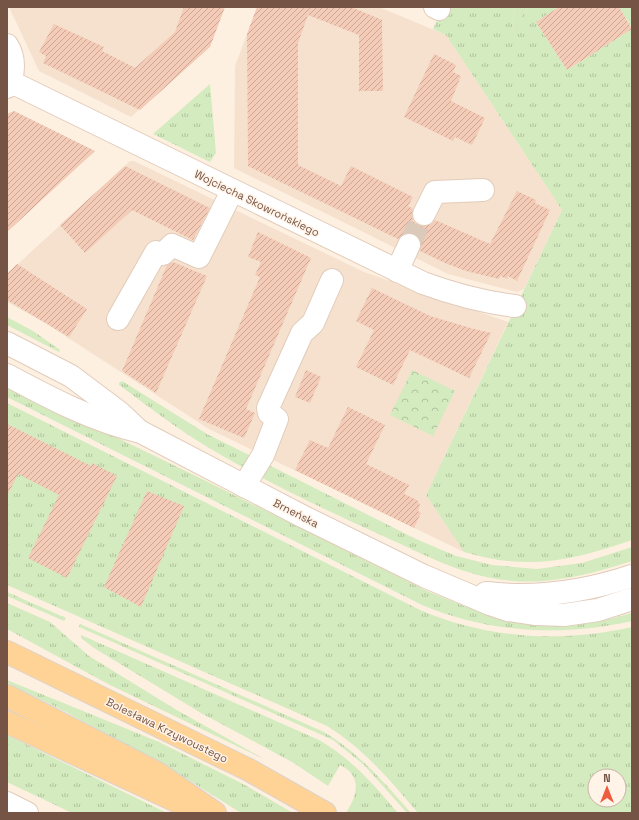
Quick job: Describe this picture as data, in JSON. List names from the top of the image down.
{
  "streets": {
    "main road": ["Bolesława Krzywoustego"],
    "street": ["Wojciecha Skowrońskiego", "Brneńska"]
  },
  "north": "top"
}
